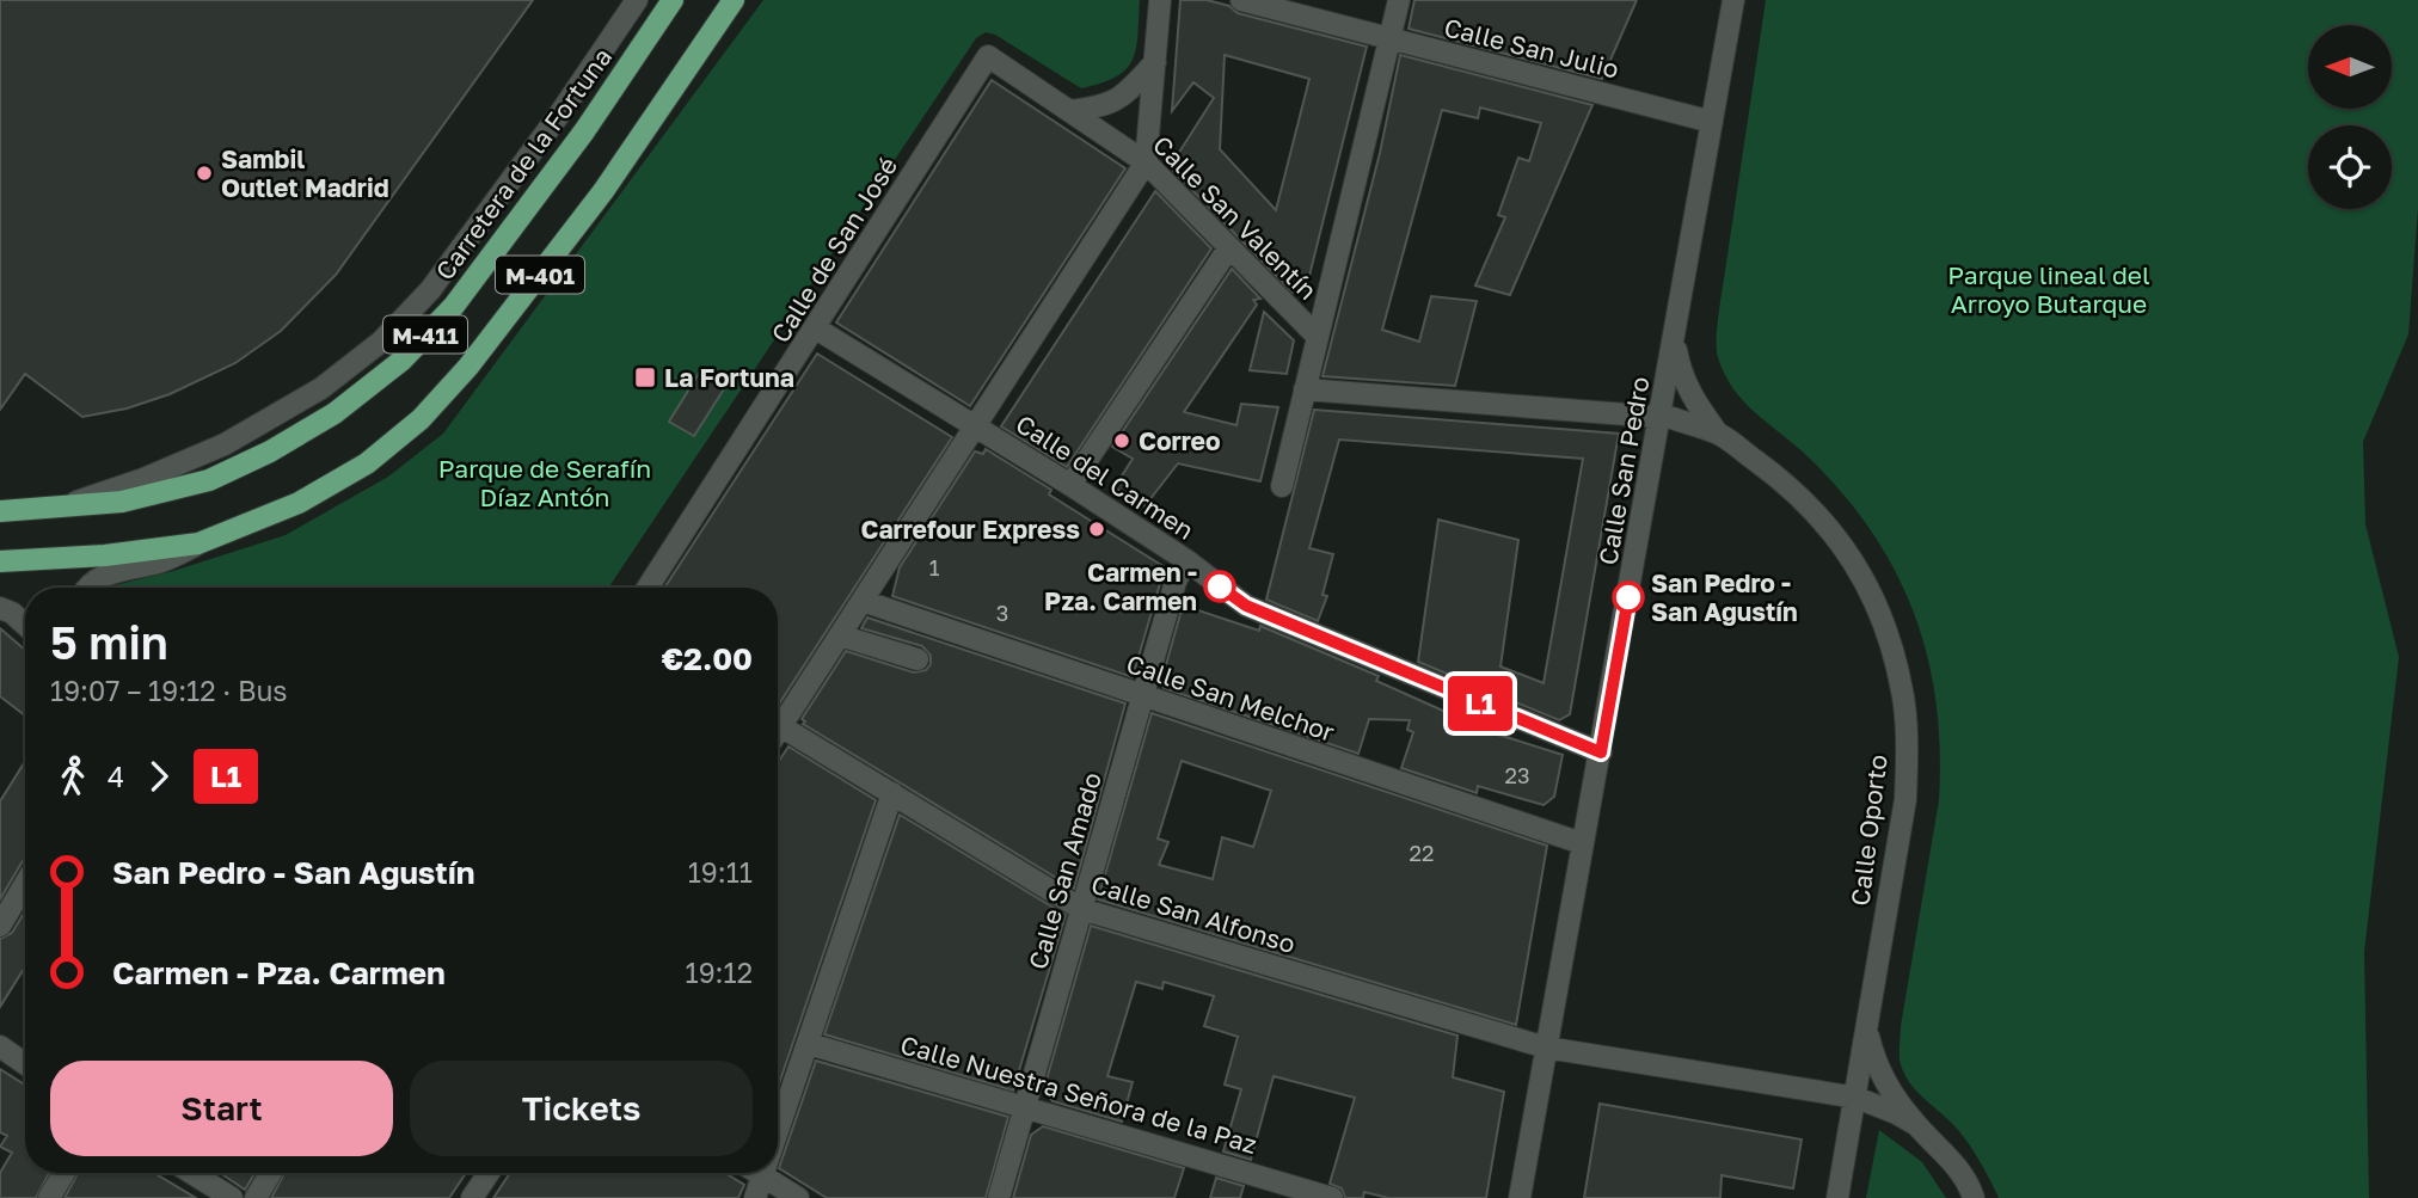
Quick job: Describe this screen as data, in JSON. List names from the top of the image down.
{
  "streets": {
    "main road": ["Carretera de la Fortuna", "M-401", "M-411"],
    "street": [
      "Calle San Julio",
      "Calle San Valentín",
      "Calle de San José",
      "Calle San Pedro",
      "Calle del Carmen",
      "Calle San Melchor",
      "Calle Oporto",
      "Calle San Amado",
      "Calle San Alfonso",
      "Calle Nuestra Señora de la Paz"
    ]
  },
  "crossings": [
    ["Calle San Julio", "Calle San Pedro"],
    ["Calle San Valentín", "Calle de San José"],
    ["Calle de San José", "Calle del Carmen"],
    ["Calle San Pedro", "Calle del Carmen"],
    ["Calle San Pedro", "Calle San Melchor"],
    ["Calle San Pedro", "Calle Oporto"],
    ["Calle San Pedro", "Calle San Alfonso"],
    ["Calle del Carmen", "Calle San Amado"],
    ["Calle San Melchor", "Calle San Amado"],
    ["Calle Oporto", "Calle San Alfonso"],
    ["Calle San Amado", "Calle San Alfonso"],
    ["Calle San Amado", "Calle Nuestra Señora de la Paz"]
  ],
  "parks": ["Parque lineal del Arroyo Butarque", "Parque de Serafín Díaz Antón"],
  "places": {
    "other": [
      "Sambil Outlet Madrid",
      "Correo",
      "Carrefour Express",
      "Carmen - Pza. Carmen",
      "San Pedro - San Agustín"
    ],
    "transit": ["La Fortuna"]
  },
  "lines": ["bus line L1"],
  "house_numbers": [
    "1",
    "3",
    "23",
    "22"
  ],
  "north": "left",
  "page": {
    "on_map": "L1",
    "heading": ["5 min", "19:07 – 19:12 · Bus", "€2.00"],
    "legs": ["4", "L1"],
    "list": [
      {
        "name": "San Pedro - San Agustín",
        "value": "19:11"
      },
      {
        "name": "Carmen - Pza. Carmen",
        "value": "19:12"
      }
    ],
    "buttons": ["Start", "Tickets"]
  }
}
